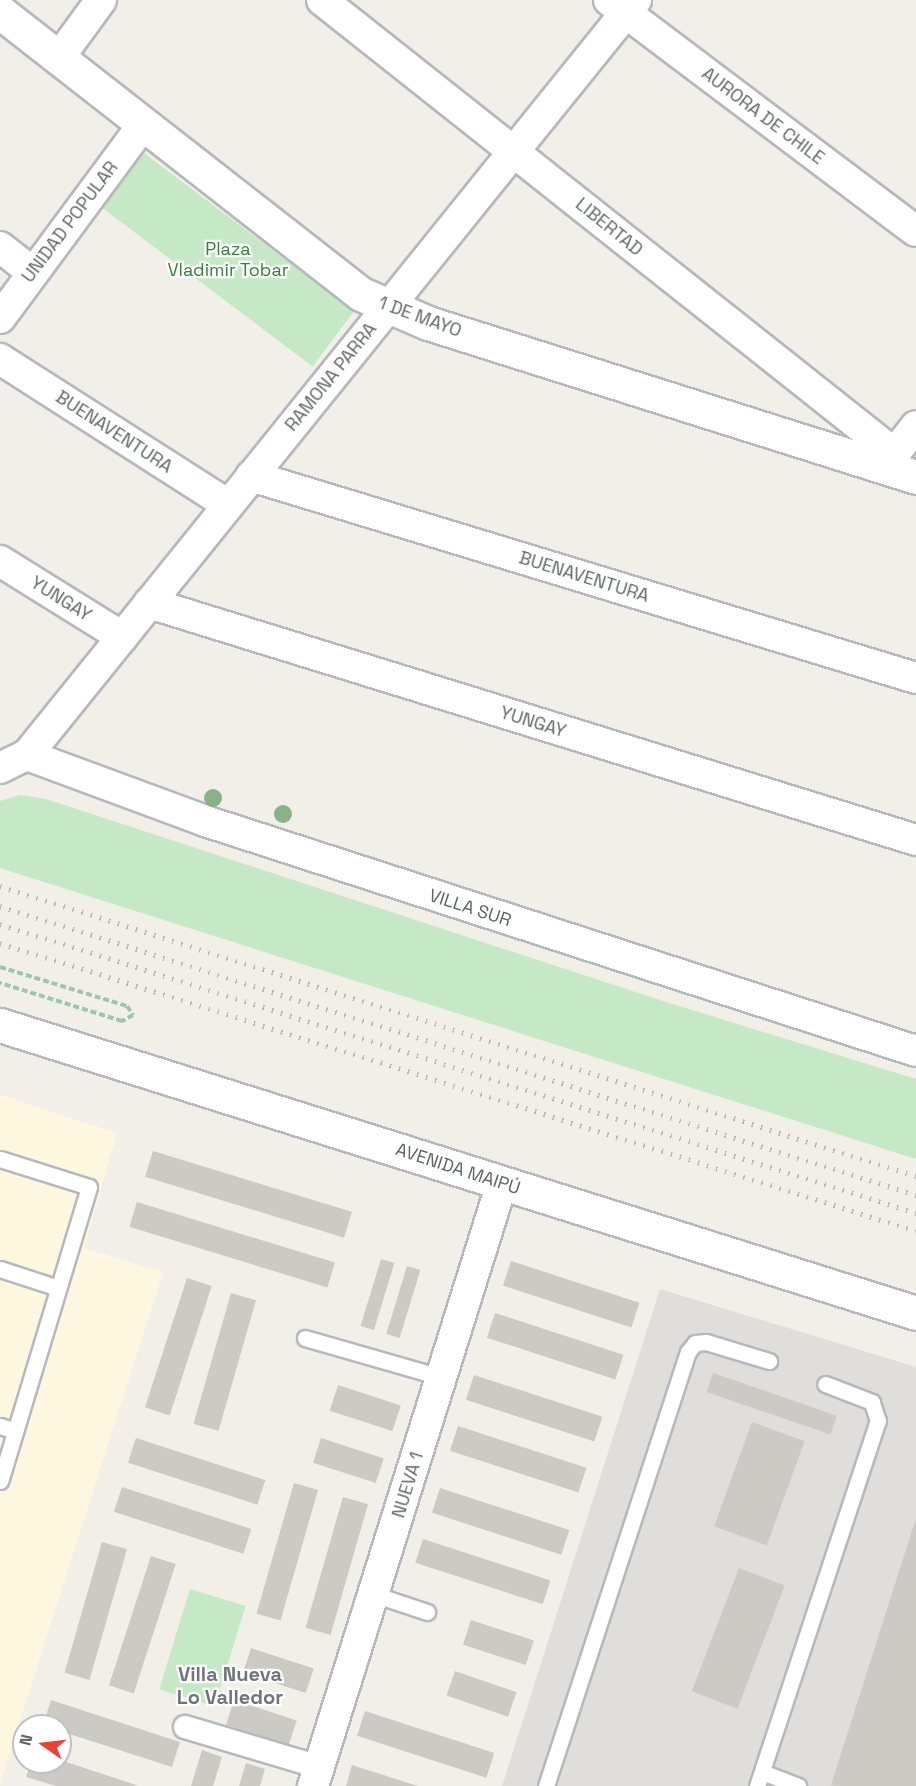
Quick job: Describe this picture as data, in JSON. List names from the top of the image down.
{
  "streets": {
    "street": [
      "AURORA DE CHILE",
      "UNIDAD POPULAR",
      "LIBERTAD",
      "1 DE MAYO",
      "RAMONA PARRA",
      "BUENAVENTURA",
      "YUNGAY",
      "VILLA SUR",
      "AVENIDA MAIPÚ",
      "NUEVA 1"
    ]
  },
  "crossings": [
    ["AURORA DE CHILE", "RAMONA PARRA"],
    ["UNIDAD POPULAR", "1 DE MAYO"],
    ["LIBERTAD", "1 DE MAYO"],
    ["LIBERTAD", "RAMONA PARRA"],
    ["1 DE MAYO", "RAMONA PARRA"],
    ["RAMONA PARRA", "BUENAVENTURA"],
    ["RAMONA PARRA", "YUNGAY"],
    ["RAMONA PARRA", "VILLA SUR"],
    ["AVENIDA MAIPÚ", "NUEVA 1"]
  ],
  "districts": ["Villa Nueva Lo Valledor"],
  "parks": ["Plaza Vladimir Tobar"],
  "north": "left"
}
